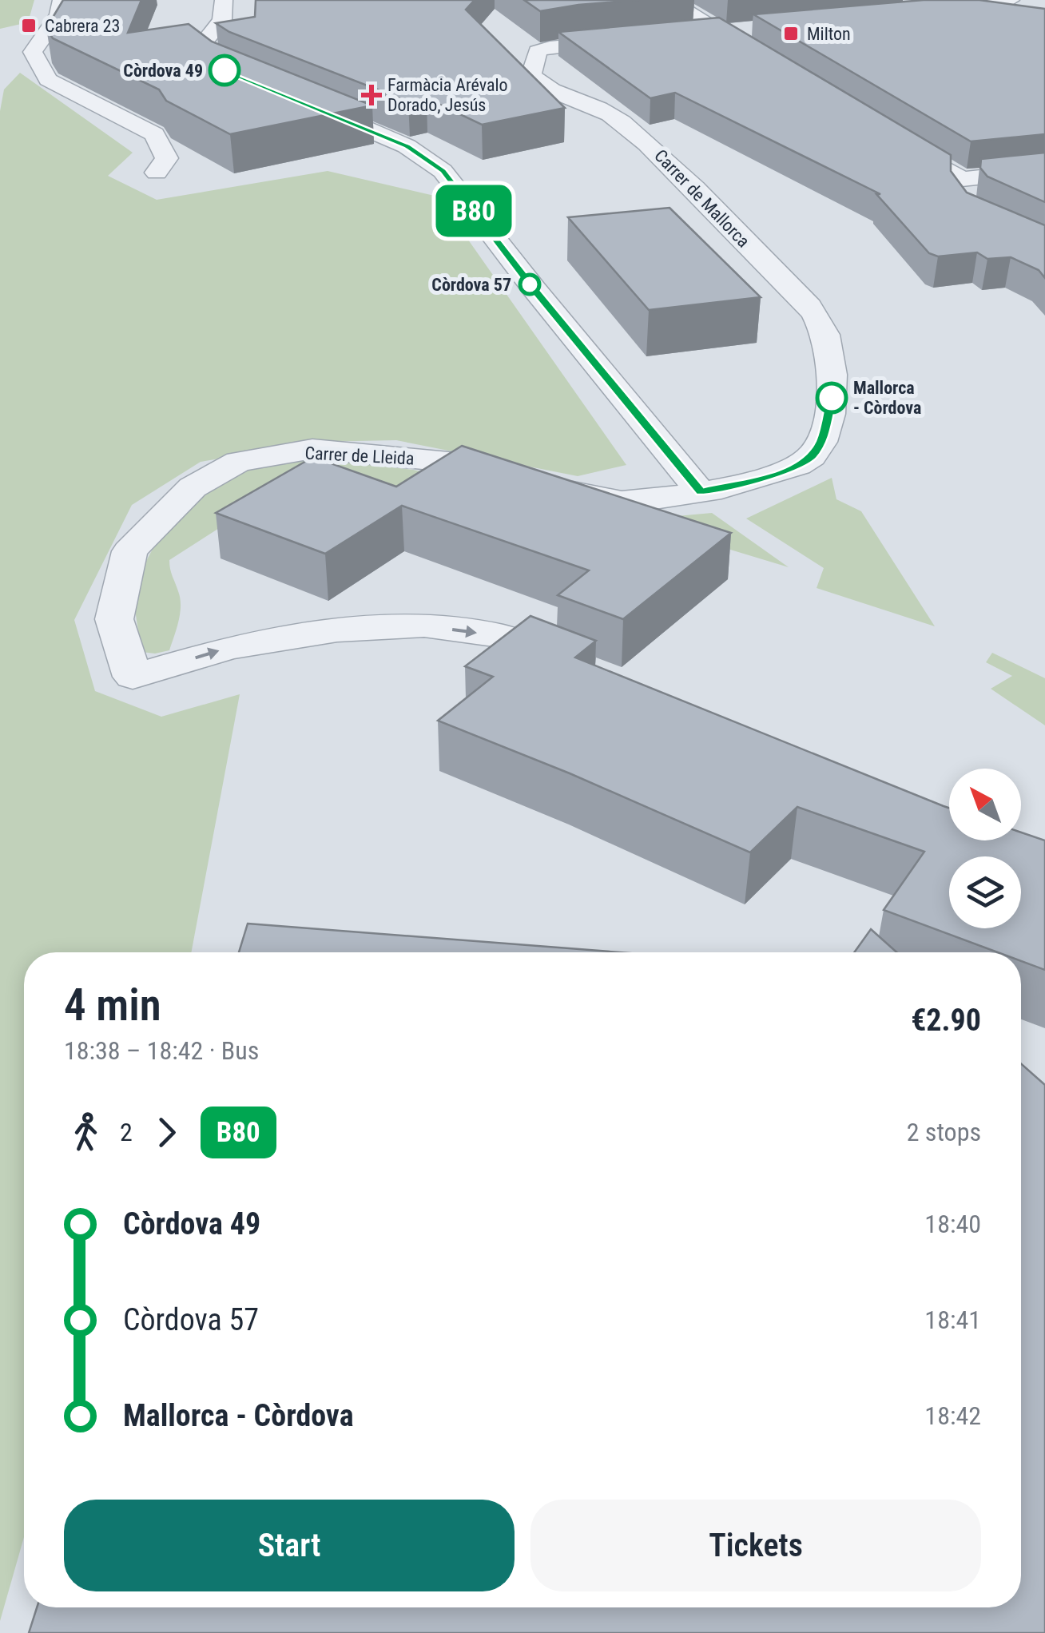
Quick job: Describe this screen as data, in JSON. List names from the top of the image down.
{
  "streets": {
    "street": ["Carrer de Mallorca", "Carrer de Lleida"]
  },
  "crossings": [
    ["Carrer de Mallorca", "Carrer de Lleida"]
  ],
  "places": {
    "transit": ["Cabrera 23", "Milton"],
    "other": ["Còrdova 49", "Còrdova 57", "Mallorca - Còrdova"],
    "health": ["Farmàcia Arévalo Dorado, Jesús"]
  },
  "lines": ["bus line B80"],
  "north": "top left",
  "page": {
    "on_map": "B80",
    "heading": ["4 min", "18:38 – 18:42 · Bus", "€2.90"],
    "legs": ["2", "B80", "2 stops"],
    "list": [
      {
        "name": "Còrdova 49",
        "value": "18:40"
      },
      {
        "name": "Còrdova 57",
        "value": "18:41"
      },
      {
        "name": "Mallorca - Còrdova",
        "value": "18:42"
      }
    ],
    "buttons": ["Start", "Tickets"]
  }
}
